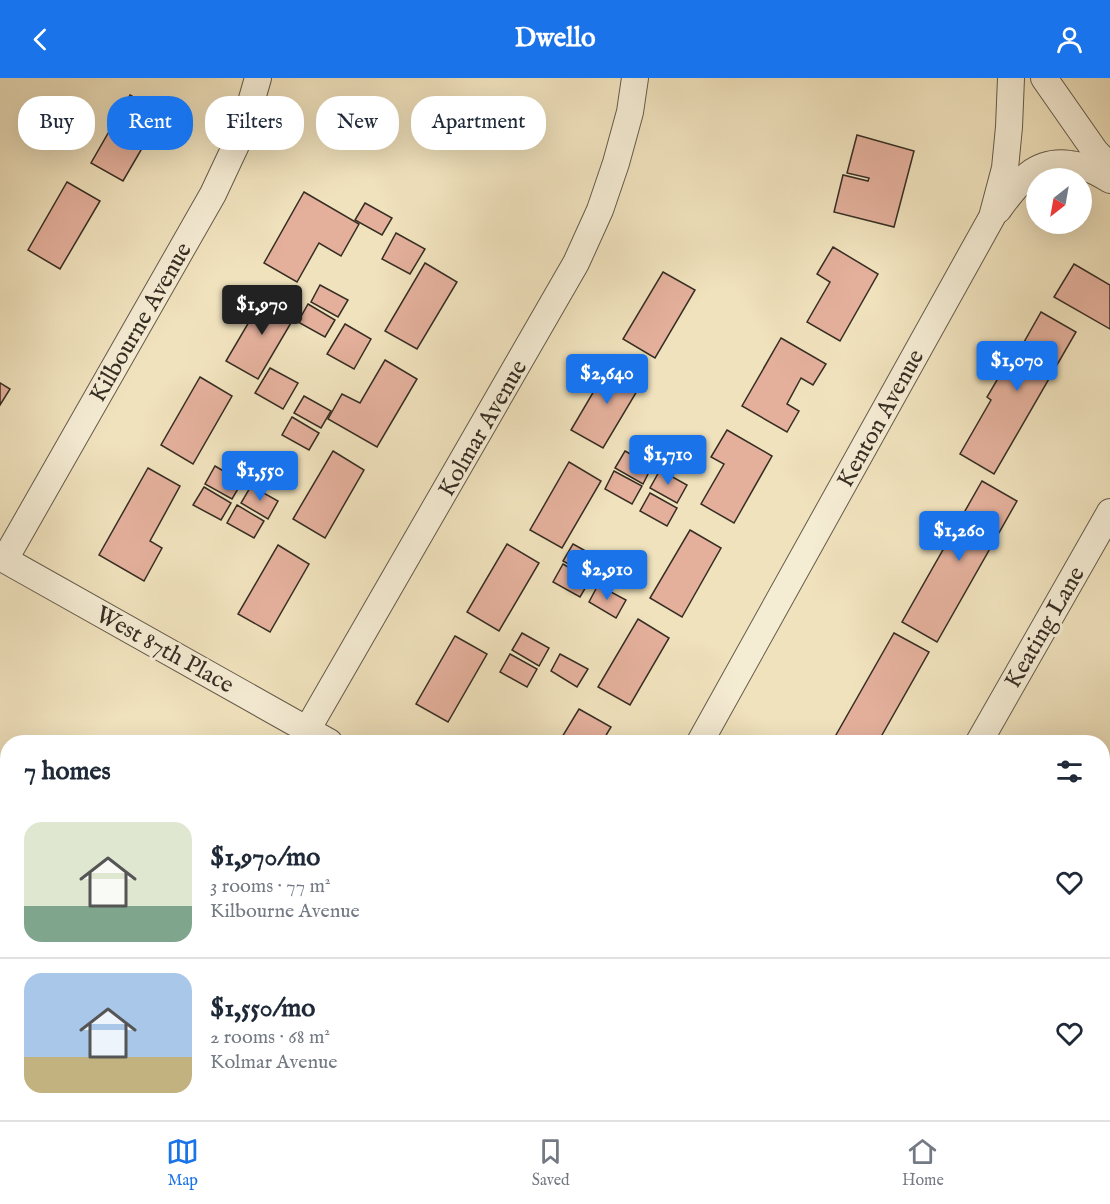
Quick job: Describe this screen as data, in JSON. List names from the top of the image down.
{
  "streets": {
    "street": [
      "Kilbourne Avenue",
      "Kenton Avenue",
      "Kolmar Avenue",
      "Keating Lane",
      "West 87th Place"
    ]
  },
  "crossings": [
    ["Kilbourne Avenue", "West 87th Place"]
  ],
  "north": "bottom left",
  "page": {
    "header": "Dwello",
    "chip": [
      "Buy",
      "Rent",
      "Filters",
      "New",
      "Apartment"
    ],
    "price": [
      "$1,970",
      "$1,070",
      "$2,640",
      "$1,710",
      "$1,550",
      "$1,260",
      "$2,910"
    ],
    "heading": "7 homes",
    "list": [
      {
        "name": "$1,970/mo",
        "note": "3 rooms · 77 m² · Kilbourne Avenue"
      },
      {
        "name": "$1,550/mo",
        "note": "2 rooms · 68 m² · Kolmar Avenue"
      }
    ],
    "tabs": ["Map", "Saved", "Home"]
  }
}
